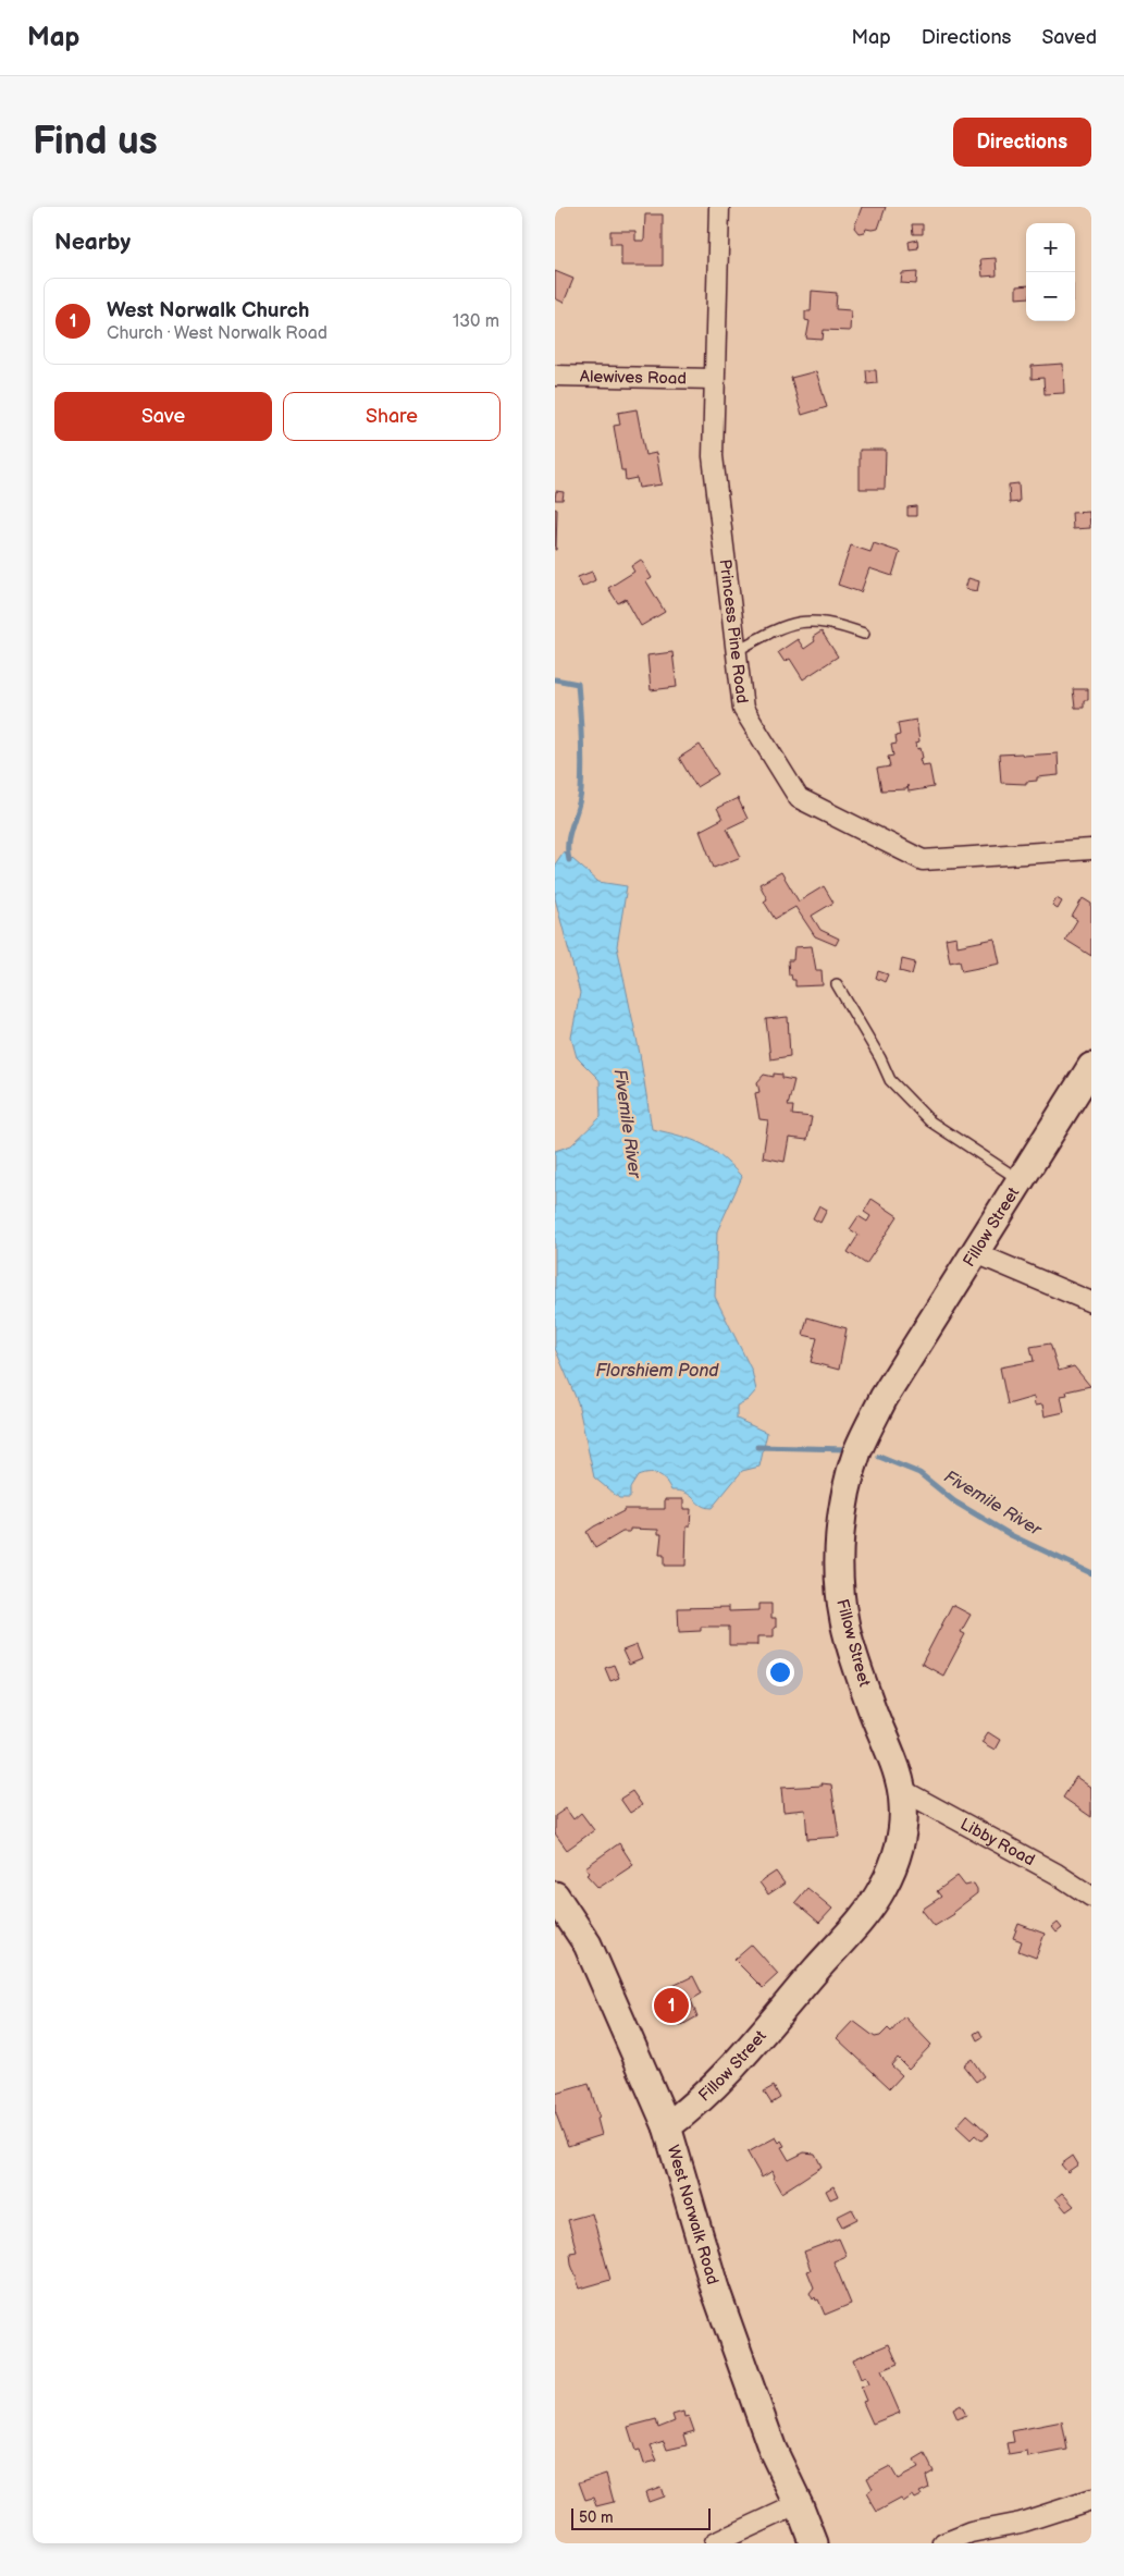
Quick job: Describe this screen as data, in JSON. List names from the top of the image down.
{
  "streets": {
    "main road": ["Fillow Street", "West Norwalk Road"],
    "street": ["Alewives Road", "Princess Pine Road", "Libby Road"]
  },
  "crossings": [
    ["Alewives Road", "Princess Pine Road"],
    ["Fillow Street", "Libby Road"],
    ["Fillow Street", "West Norwalk Road"]
  ],
  "water": ["Fivemile River", "Florshiem Pond"],
  "scale_bar": "50 m",
  "page": {
    "header": "Map",
    "nav": ["Map", "Directions", "Saved"],
    "buttons": [
      "Directions",
      ["Save", "Share"]
    ],
    "title": "Find us",
    "heading": "Nearby",
    "map_buttons": ["+", "−"],
    "list": [
      {
        "mark": "1",
        "name": "West Norwalk Church",
        "note": "Church · West Norwalk Road",
        "value": "130 m"
      }
    ],
    "pins": "1",
    "scale": "50 m"
  }
}
